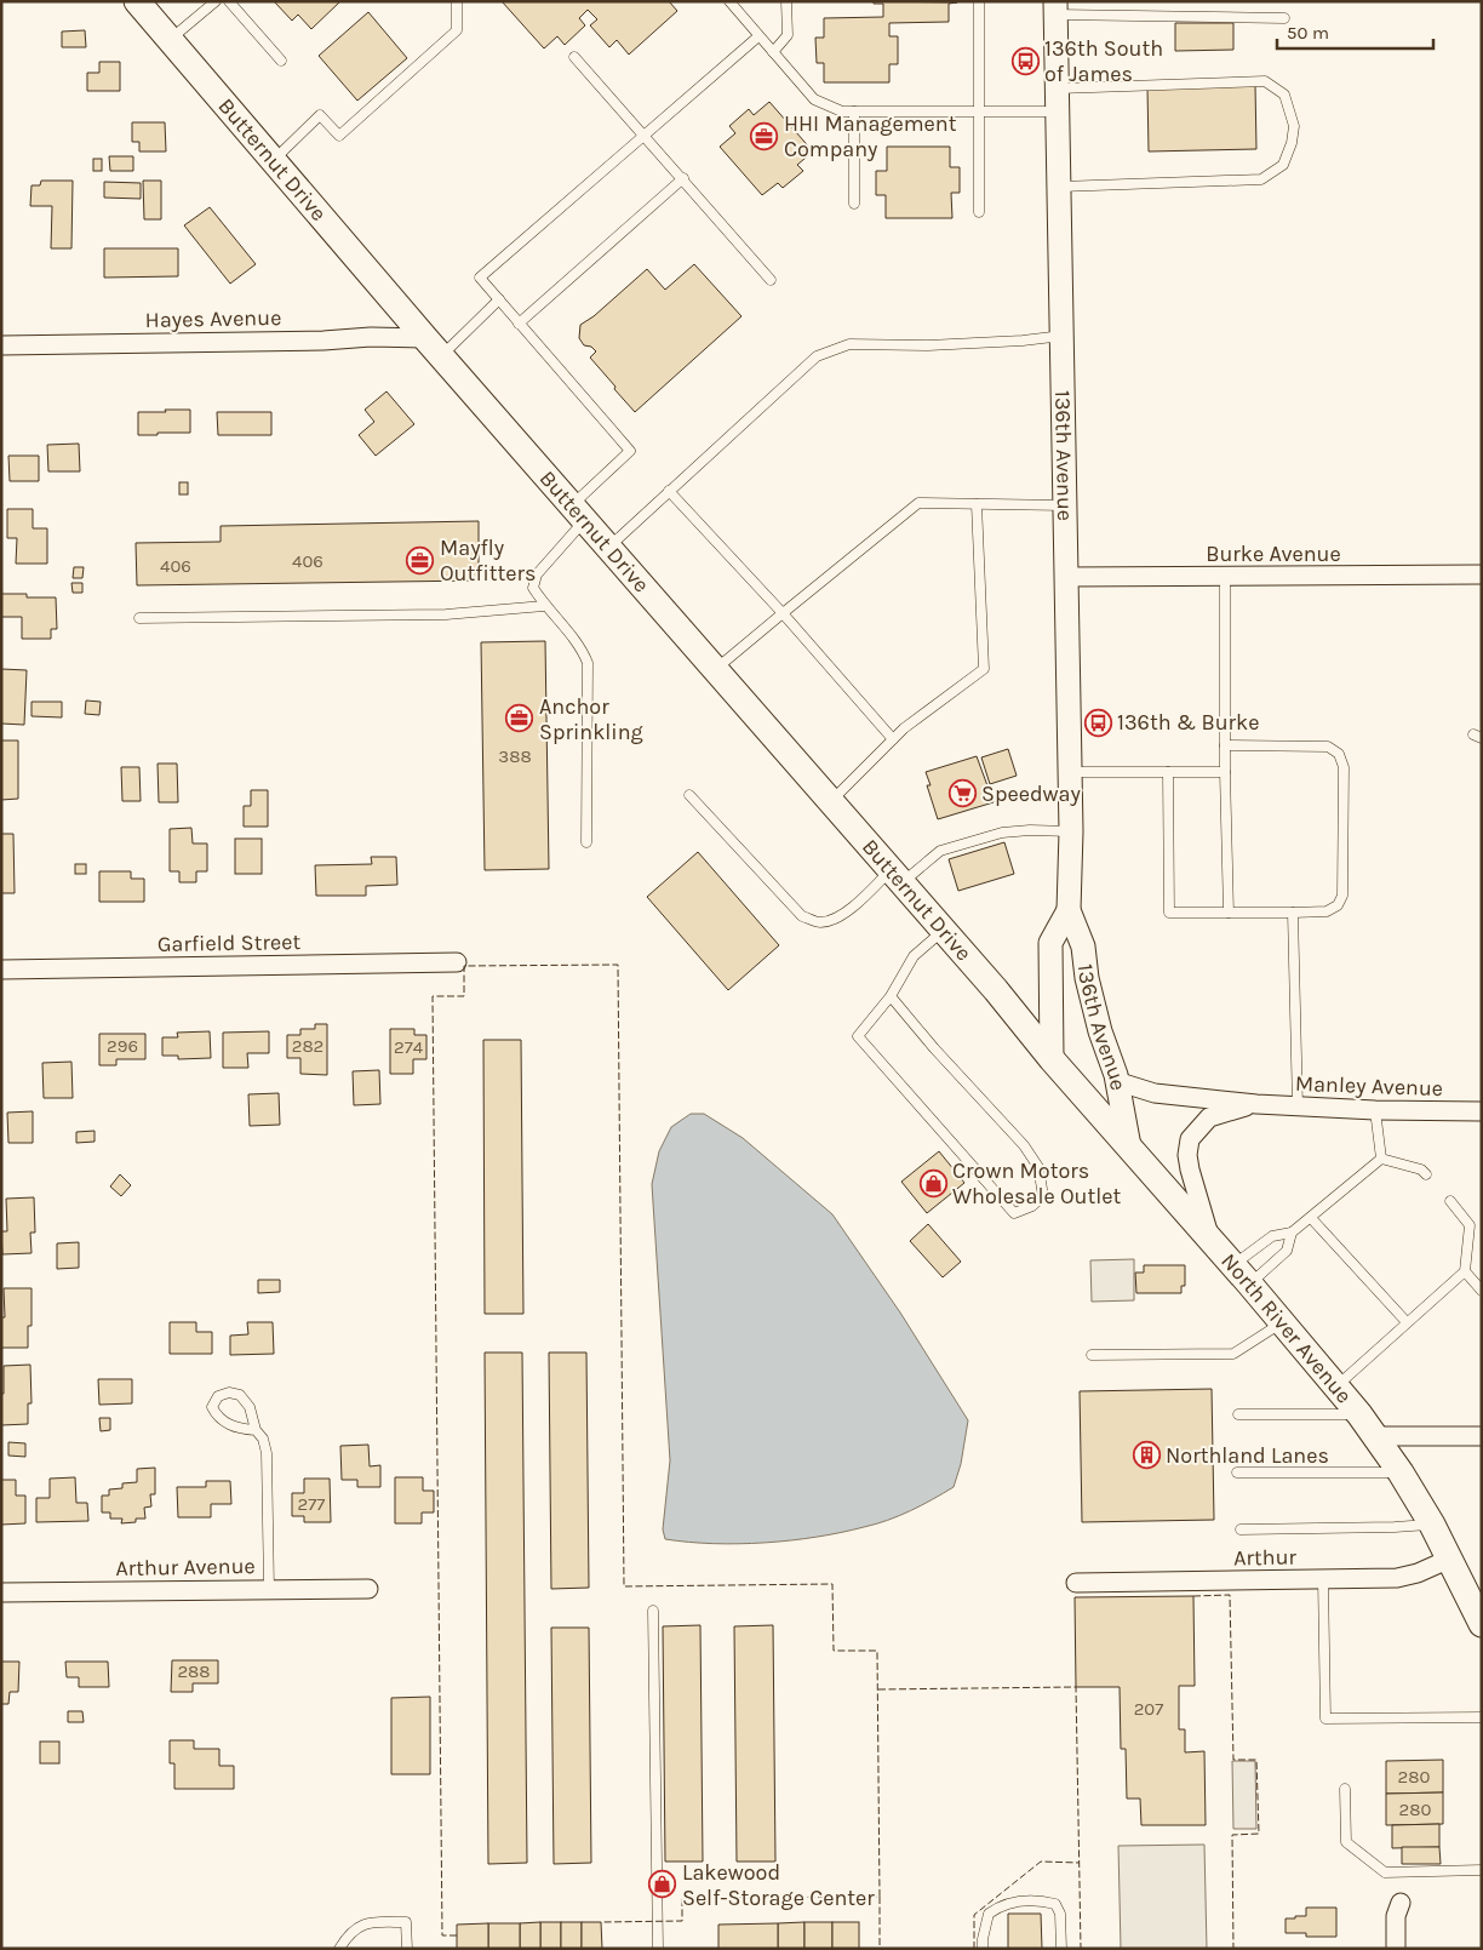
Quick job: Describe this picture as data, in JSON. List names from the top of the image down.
{
  "streets": {
    "main road": ["Butternut Drive", "North River Avenue"],
    "street": [
      "Hayes Avenue",
      "136th Avenue",
      "Burke Avenue",
      "Garfield Street",
      "Manley Avenue",
      "Arthur",
      "Arthur Avenue"
    ]
  },
  "crossings": [
    ["Butternut Drive", "Hayes Avenue"],
    ["Butternut Drive", "136th Avenue"],
    ["Butternut Drive", "North River Avenue"],
    ["136th Avenue", "Burke Avenue"],
    ["136th Avenue", "Manley Avenue"],
    ["136th Avenue", "North River Avenue"],
    ["Manley Avenue", "North River Avenue"],
    ["North River Avenue", "Arthur"]
  ],
  "places": {
    "bus stop": ["136th South of James", "136th & Burke"],
    "office": ["HHI Management Company", "Mayfly Outfitters", "Anchor Sprinkling"],
    "supermarket": ["Speedway"],
    "shop": ["Crown Motors Wholesale Outlet", "Lakewood Self-Storage Center"],
    "building": ["Northland Lanes"]
  },
  "house_numbers": [
    "406",
    "406",
    "388",
    "296",
    "282",
    "274",
    "277",
    "288",
    "207",
    "280",
    "280"
  ],
  "scale_bar": "50 m"
}
